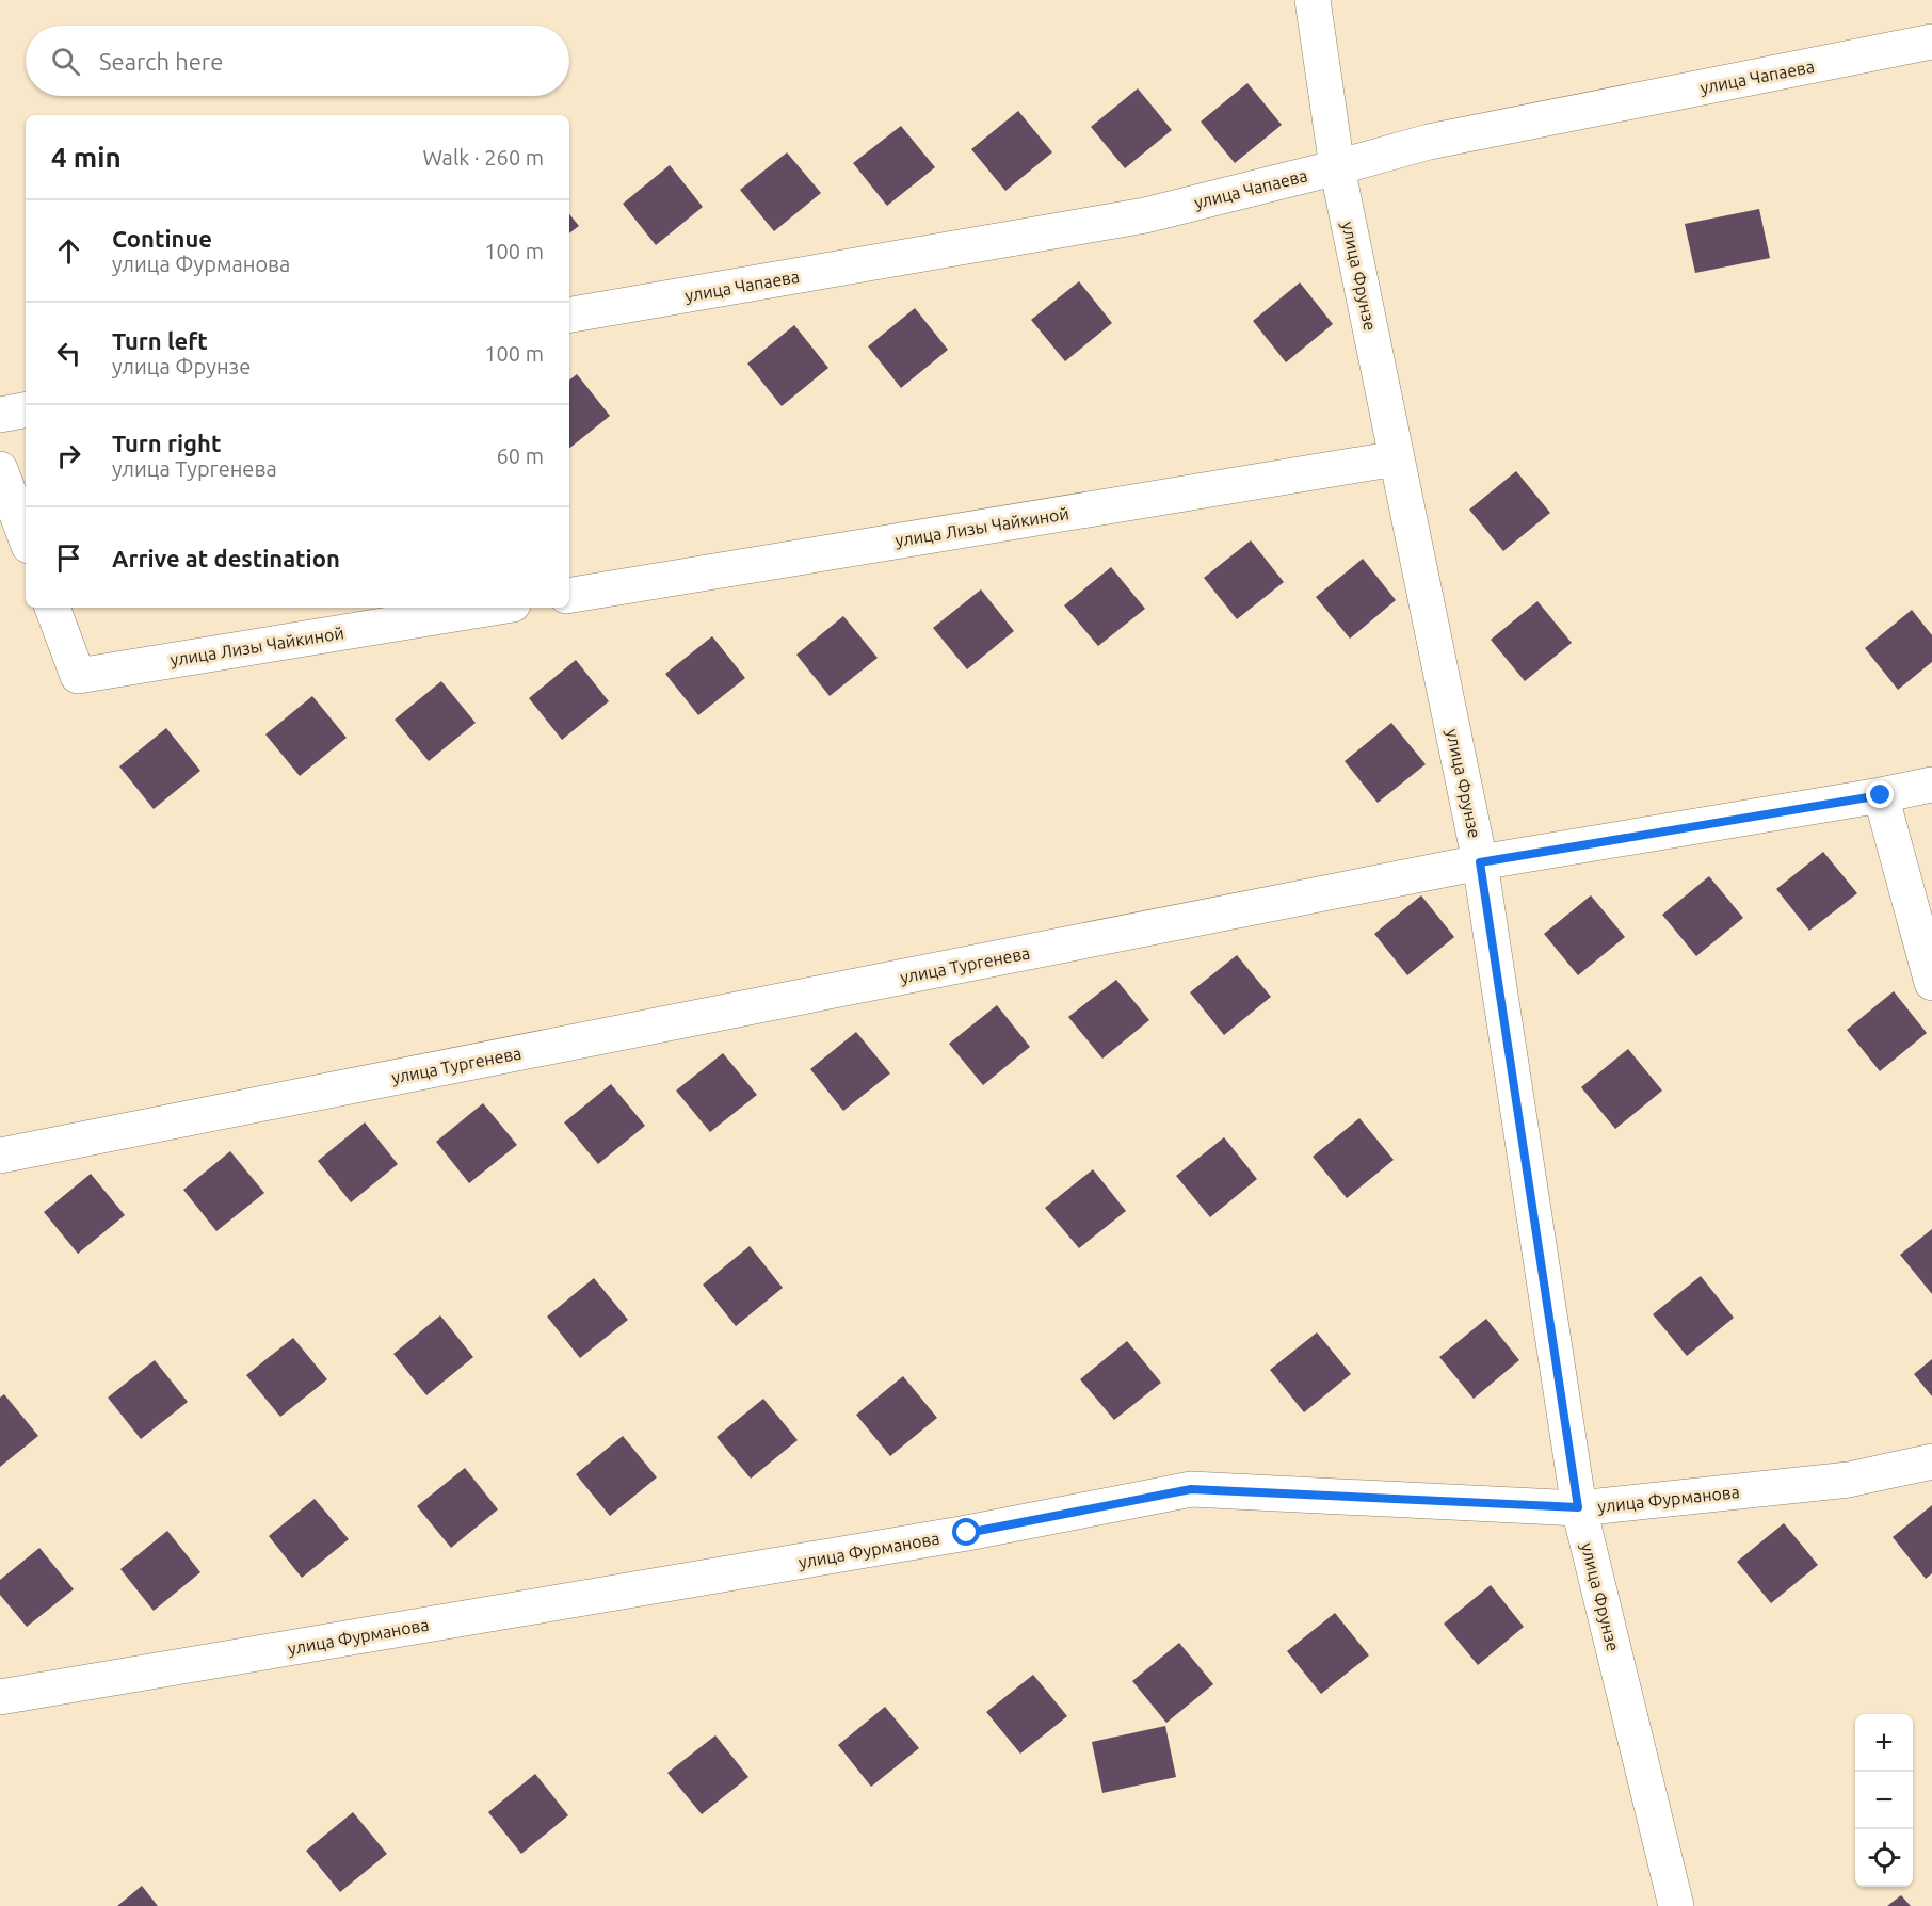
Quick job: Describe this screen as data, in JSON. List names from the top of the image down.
{
  "streets": {
    "street": [
      "улица Чапаева",
      "улица Фрунзе",
      "улица Лизы Чайкиной",
      "улица Тургенева",
      "улица Фурманова"
    ]
  },
  "crossings": [
    ["улица Чапаева", "улица Фрунзе"],
    ["улица Фрунзе", "улица Лизы Чайкиной"],
    ["улица Фрунзе", "улица Тургенева"],
    ["улица Фрунзе", "улица Фурманова"]
  ],
  "page": {
    "search": "Search here",
    "heading": ["4 min", "Walk · 260 m"],
    "list": [
      ["Continue", "улица Фурманова", "100 m"],
      ["Turn left", "улица Фрунзе", "100 m"],
      ["Turn right", "улица Тургенева", "60 m"],
      "Arrive at destination"
    ],
    "map_buttons": ["+", "−"]
  }
}
